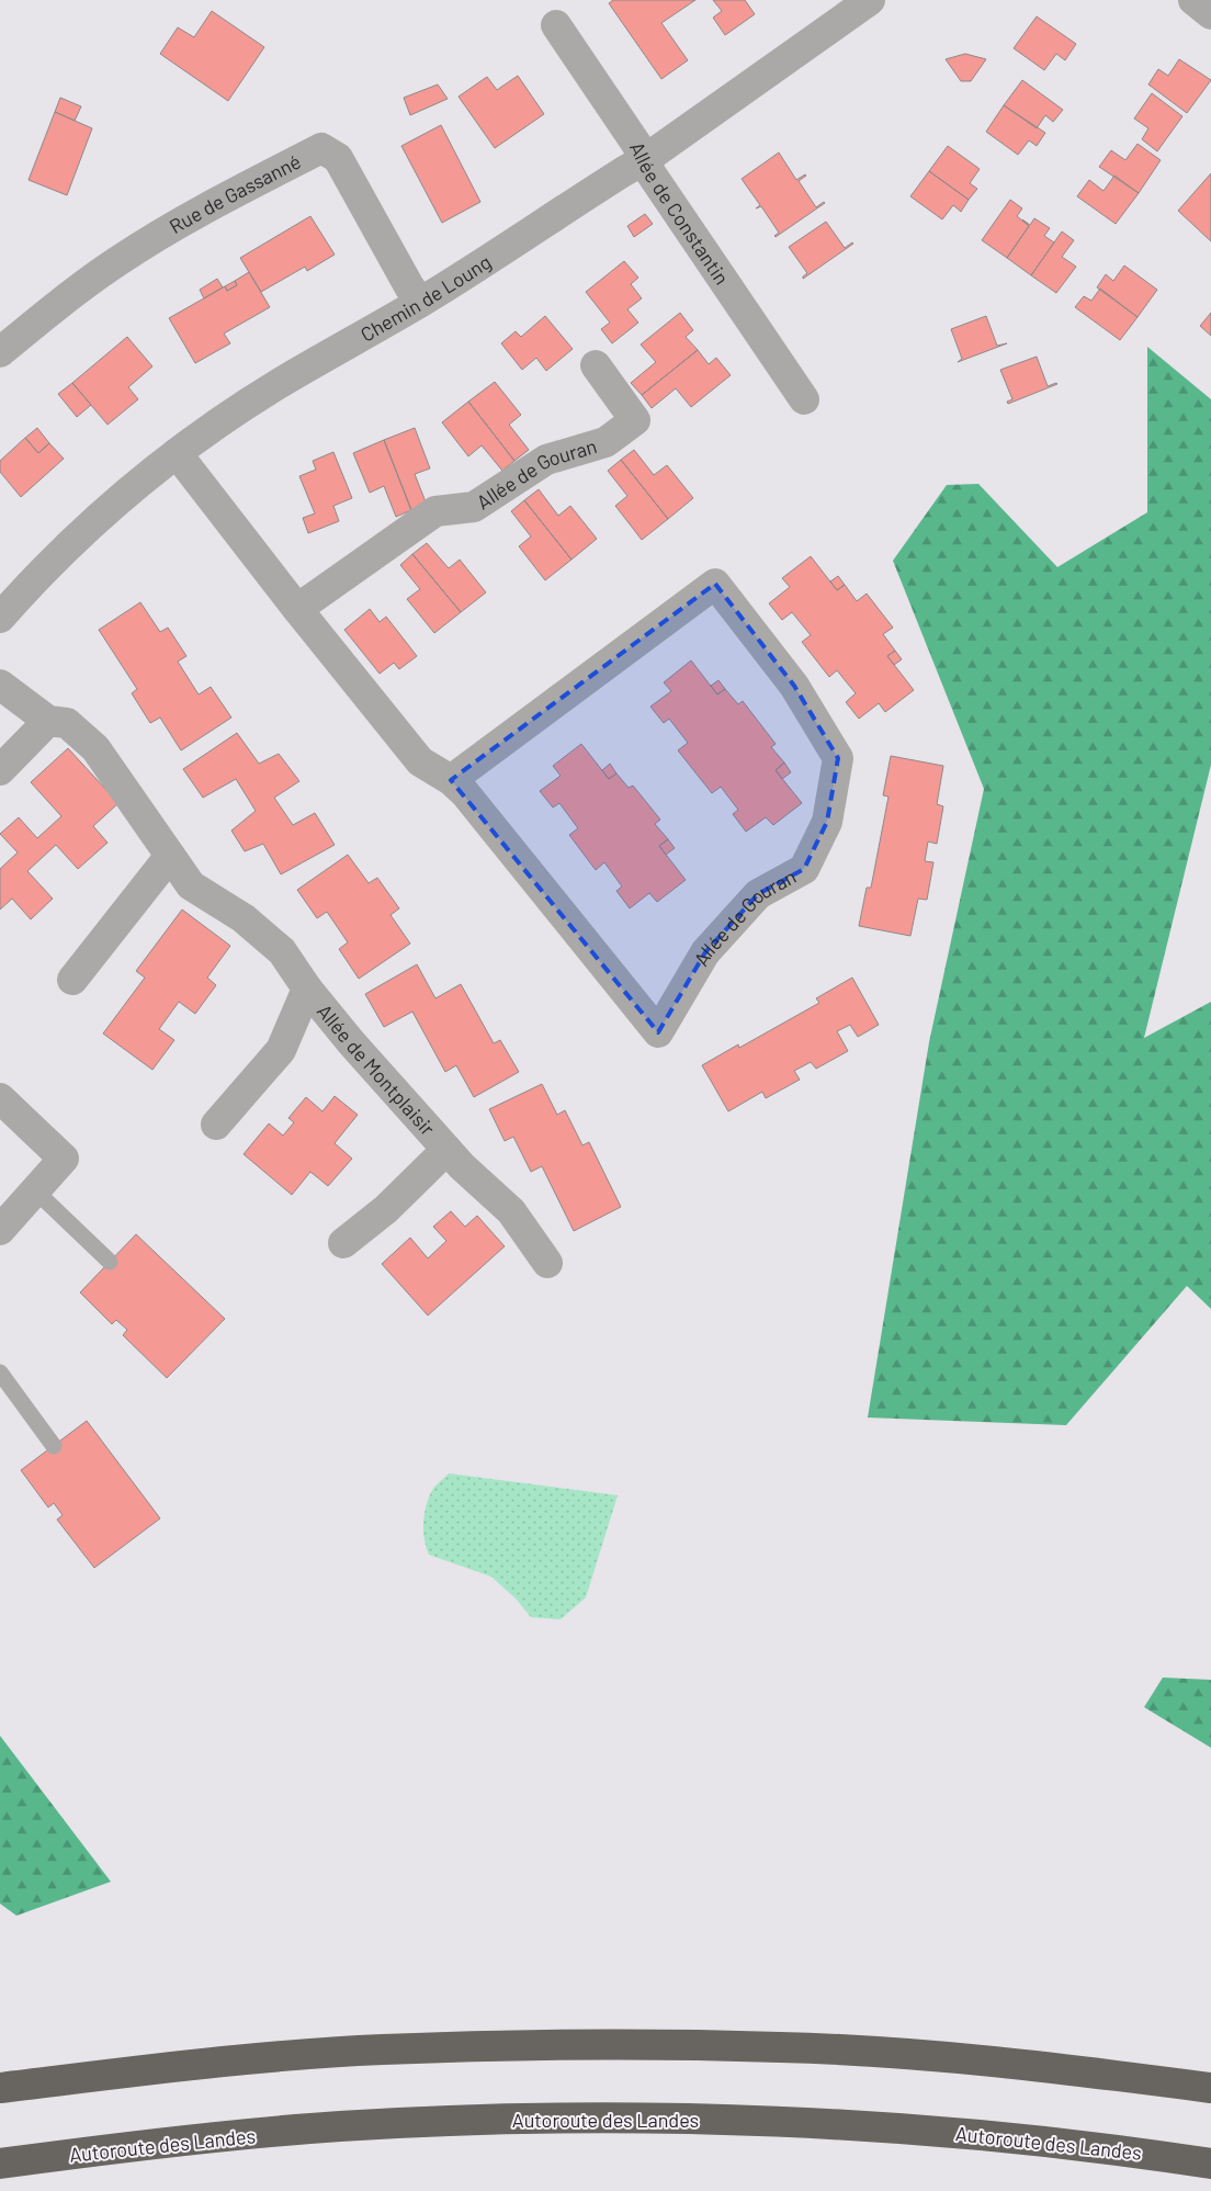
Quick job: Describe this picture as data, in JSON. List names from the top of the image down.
{
  "streets": {
    "highway": ["Autoroute des Landes"],
    "street": [
      "Rue de Gassanné",
      "Allée de Constantin",
      "Chemin de Loung",
      "Allée de Gouran",
      "Allée de Montplaisir"
    ]
  },
  "crossings": [
    ["Rue de Gassanné", "Chemin de Loung"],
    ["Allée de Constantin", "Chemin de Loung"],
    ["Chemin de Loung", "Allée de Gouran"]
  ]
}
